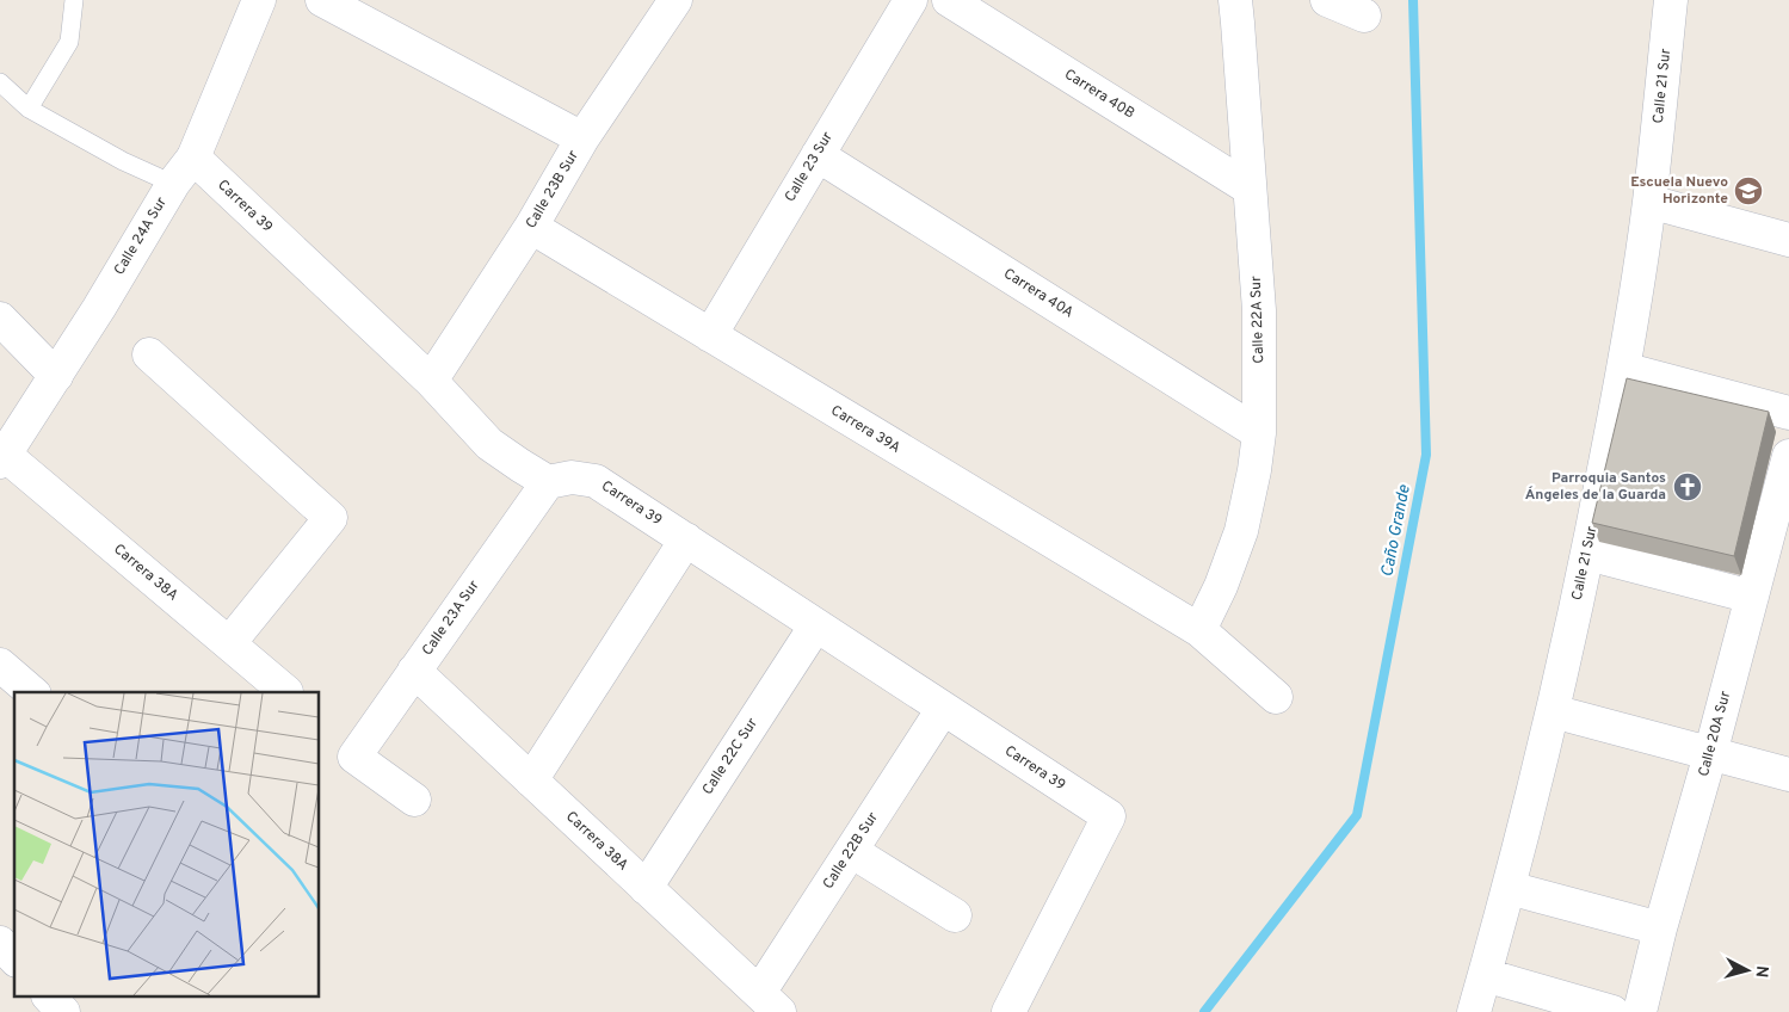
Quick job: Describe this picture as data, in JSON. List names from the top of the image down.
{
  "streets": {
    "street": [
      "Calle 21 Sur",
      "Carrera 40B",
      "Calle 23 Sur",
      "Calle 23B Sur",
      "Carrera 39",
      "Calle 24A Sur",
      "Carrera 40A",
      "Calle 22A Sur",
      "Carrera 39A",
      "Carrera 38A",
      "Calle 23A Sur",
      "Calle 20A Sur",
      "Calle 22C Sur",
      "Calle 22B Sur"
    ]
  },
  "crossings": [
    ["Carrera 40B", "Calle 22A Sur"],
    ["Calle 23 Sur", "Carrera 40A"],
    ["Calle 23 Sur", "Carrera 39A"],
    ["Calle 23B Sur", "Carrera 39"],
    ["Calle 23B Sur", "Carrera 39A"],
    ["Carrera 39", "Calle 24A Sur"],
    ["Carrera 39", "Calle 23A Sur"],
    ["Carrera 39", "Calle 22C Sur"],
    ["Carrera 39", "Calle 22B Sur"],
    ["Calle 24A Sur", "Carrera 38A"],
    ["Carrera 40A", "Calle 22A Sur"],
    ["Calle 22A Sur", "Carrera 39A"],
    ["Carrera 38A", "Calle 23A Sur"],
    ["Carrera 38A", "Calle 22C Sur"],
    ["Carrera 38A", "Calle 22B Sur"]
  ],
  "water": ["Caño Grande"],
  "places": {
    "school or university": ["Escuela Nuevo Horizonte"],
    "church": ["Parroquia Santos Ángeles de la Guarda"]
  },
  "north": "right"
}
